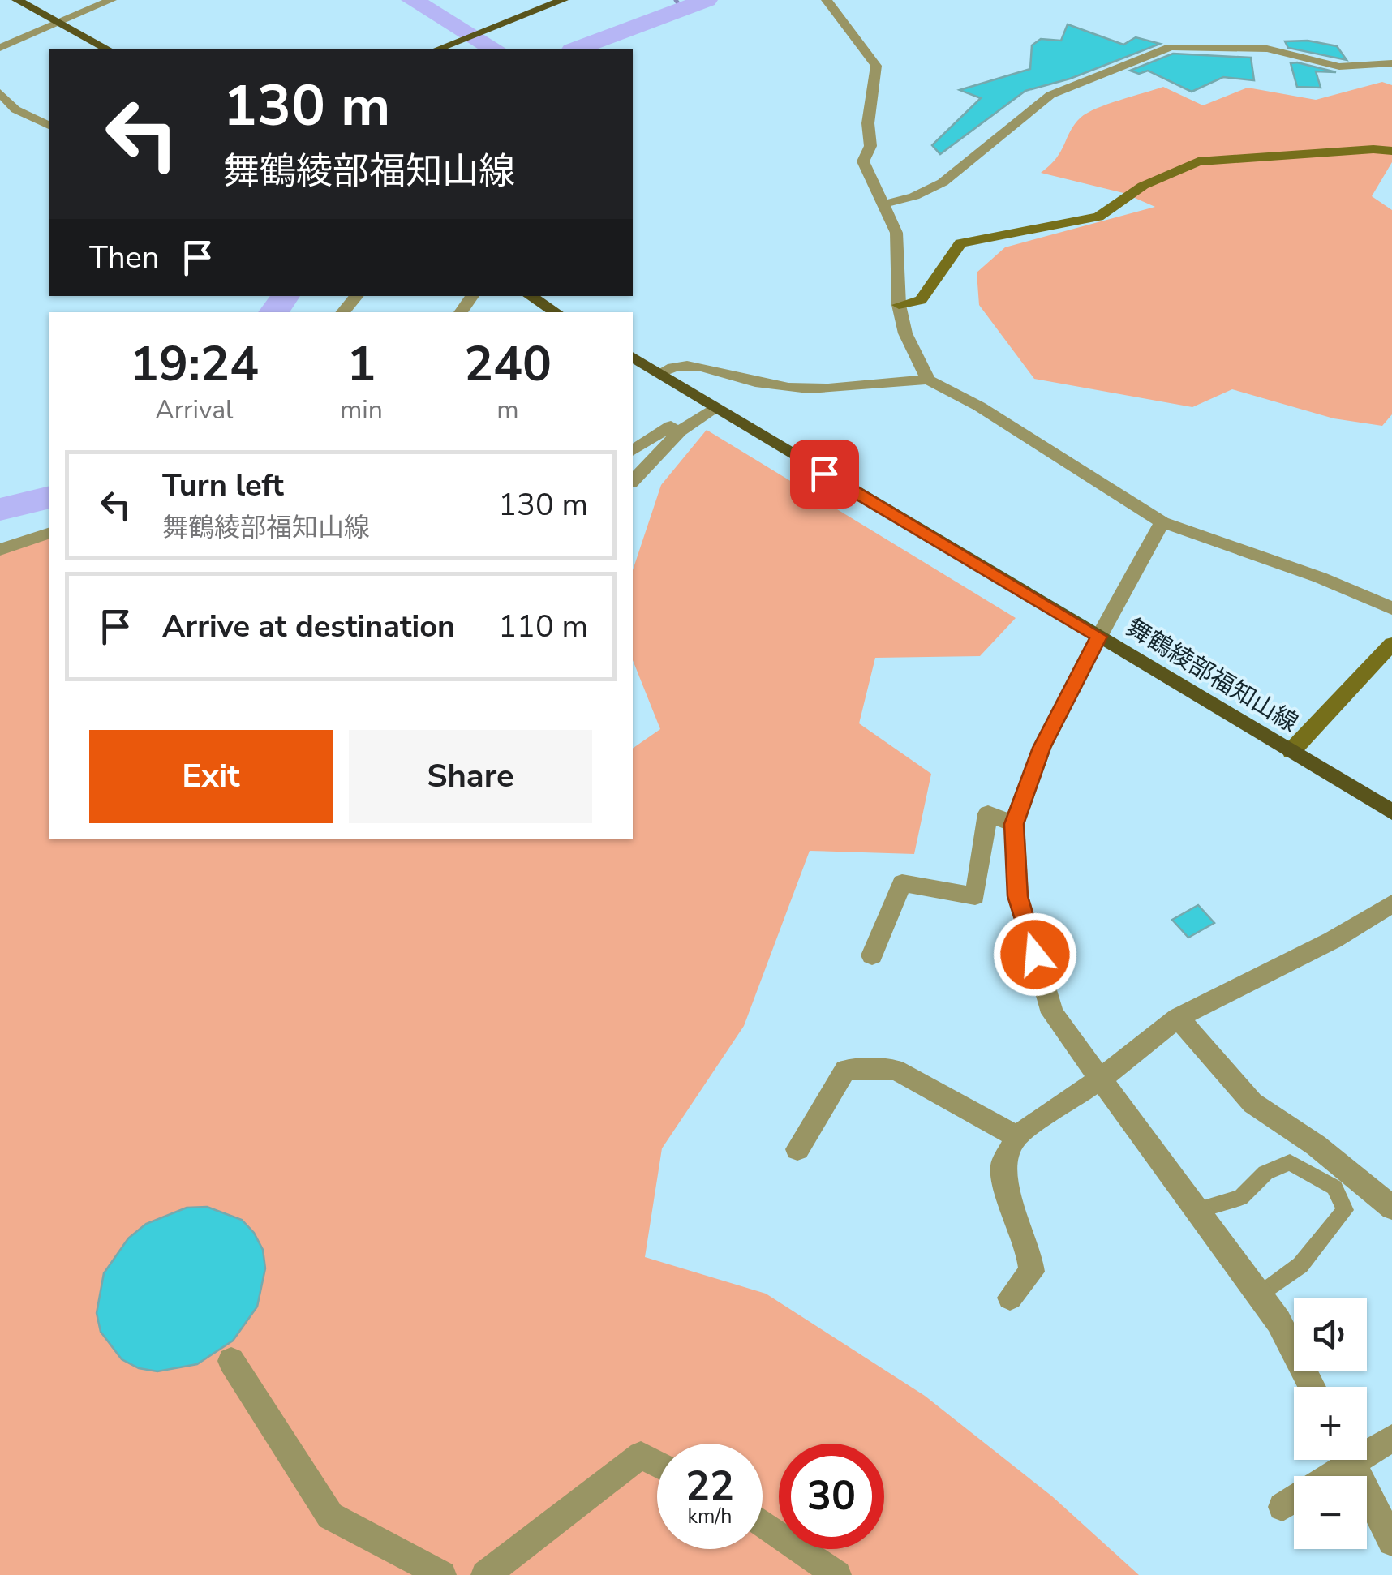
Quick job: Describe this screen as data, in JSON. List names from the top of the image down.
{
  "streets": {
    "main road": ["舞鶴綾部福知山線"]
  },
  "page": {
    "turn": ["130 m", "舞鶴綾部福知山線"],
    "then": "Then",
    "eta": [
      "19:24",
      "Arrival",
      "1",
      "min",
      "240",
      "m"
    ],
    "list": [
      {
        "name": "Turn left",
        "note": "舞鶴綾部福知山線",
        "value": "130 m"
      },
      {
        "name": "Arrive at destination",
        "value": "110 m"
      }
    ],
    "buttons": ["Exit", "Share"],
    "map_buttons": ["+", "−"],
    "speed": "22 km/h",
    "limit": "30"
  }
}
